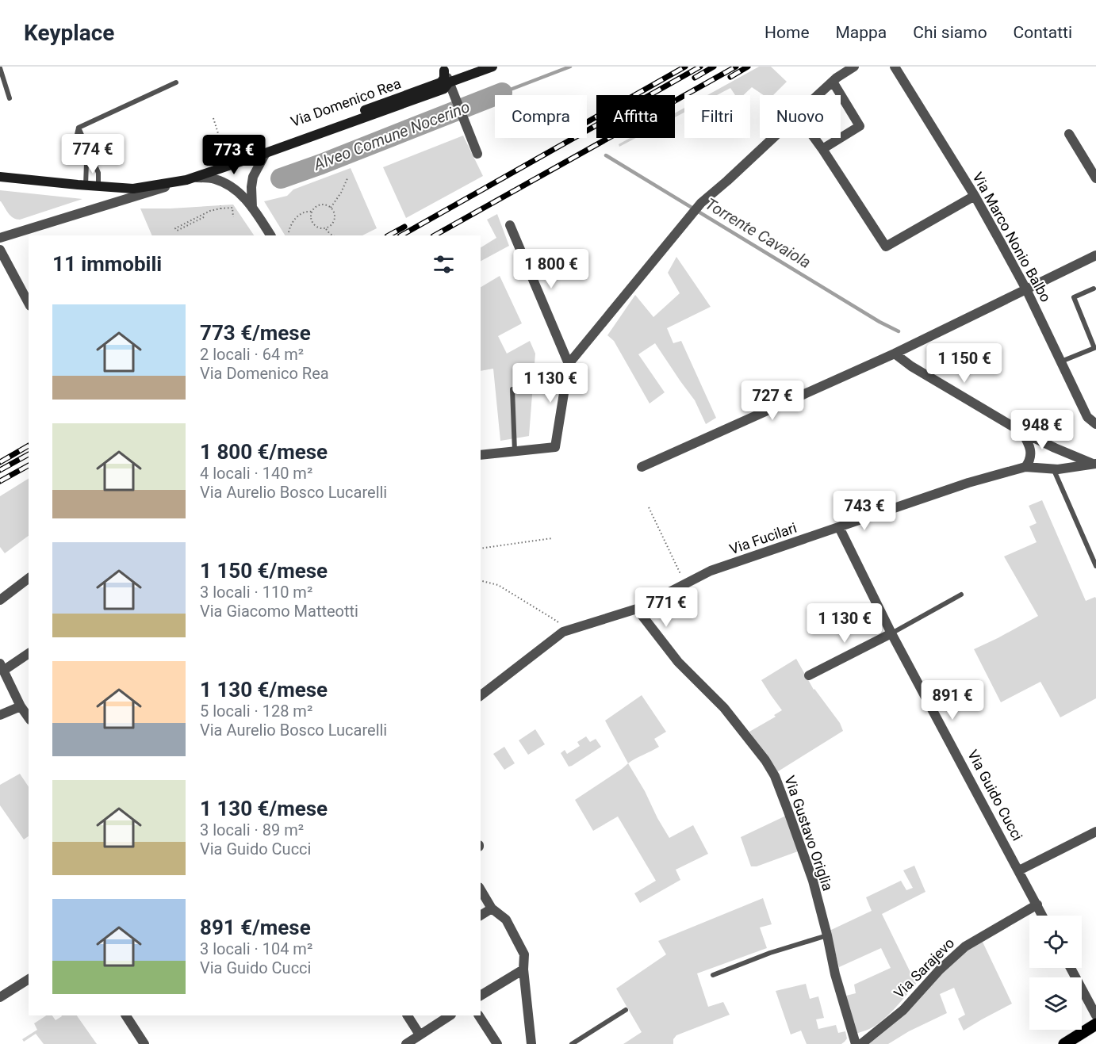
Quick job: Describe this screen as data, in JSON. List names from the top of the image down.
{
  "streets": {
    "main road": ["Via Domenico Rea"],
    "street": [
      "Via Marco Nonio Balbo",
      "Via Fucilari",
      "Via Guido Cucci",
      "Via Gustavo Origlia",
      "Via Sarajevo"
    ]
  },
  "crossings": [
    ["Via Fucilari", "Via Guido Cucci"],
    ["Via Fucilari", "Via Gustavo Origlia"],
    ["Via Guido Cucci", "Via Sarajevo"]
  ],
  "water": ["Alveo Comune Nocerino", "Torrente Cavaiola"],
  "page": {
    "header": "Keyplace",
    "nav": [
      "Home",
      "Mappa",
      "Chi siamo",
      "Contatti"
    ],
    "chip": [
      "Compra",
      "Affitta",
      "Filtri",
      "Nuovo"
    ],
    "price": [
      "774 €",
      "773 €",
      "1 800 €",
      "1 150 €",
      "1 130 €",
      "727 €",
      "948 €",
      "743 €",
      "771 €",
      "1 130 €",
      "891 €"
    ],
    "heading": "11 immobili",
    "list": [
      {
        "name": "773 €/mese",
        "note": "2 locali · 64 m² · Via Domenico Rea"
      },
      {
        "name": "1 800 €/mese",
        "note": "4 locali · 140 m² · Via Aurelio Bosco Lucarelli"
      },
      {
        "name": "1 150 €/mese",
        "note": "3 locali · 110 m² · Via Giacomo Matteotti"
      },
      {
        "name": "1 130 €/mese",
        "note": "5 locali · 128 m² · Via Aurelio Bosco Lucarelli"
      },
      {
        "name": "1 130 €/mese",
        "note": "3 locali · 89 m² · Via Guido Cucci"
      },
      {
        "name": "891 €/mese",
        "note": "3 locali · 104 m² · Via Guido Cucci"
      }
    ]
  }
}
